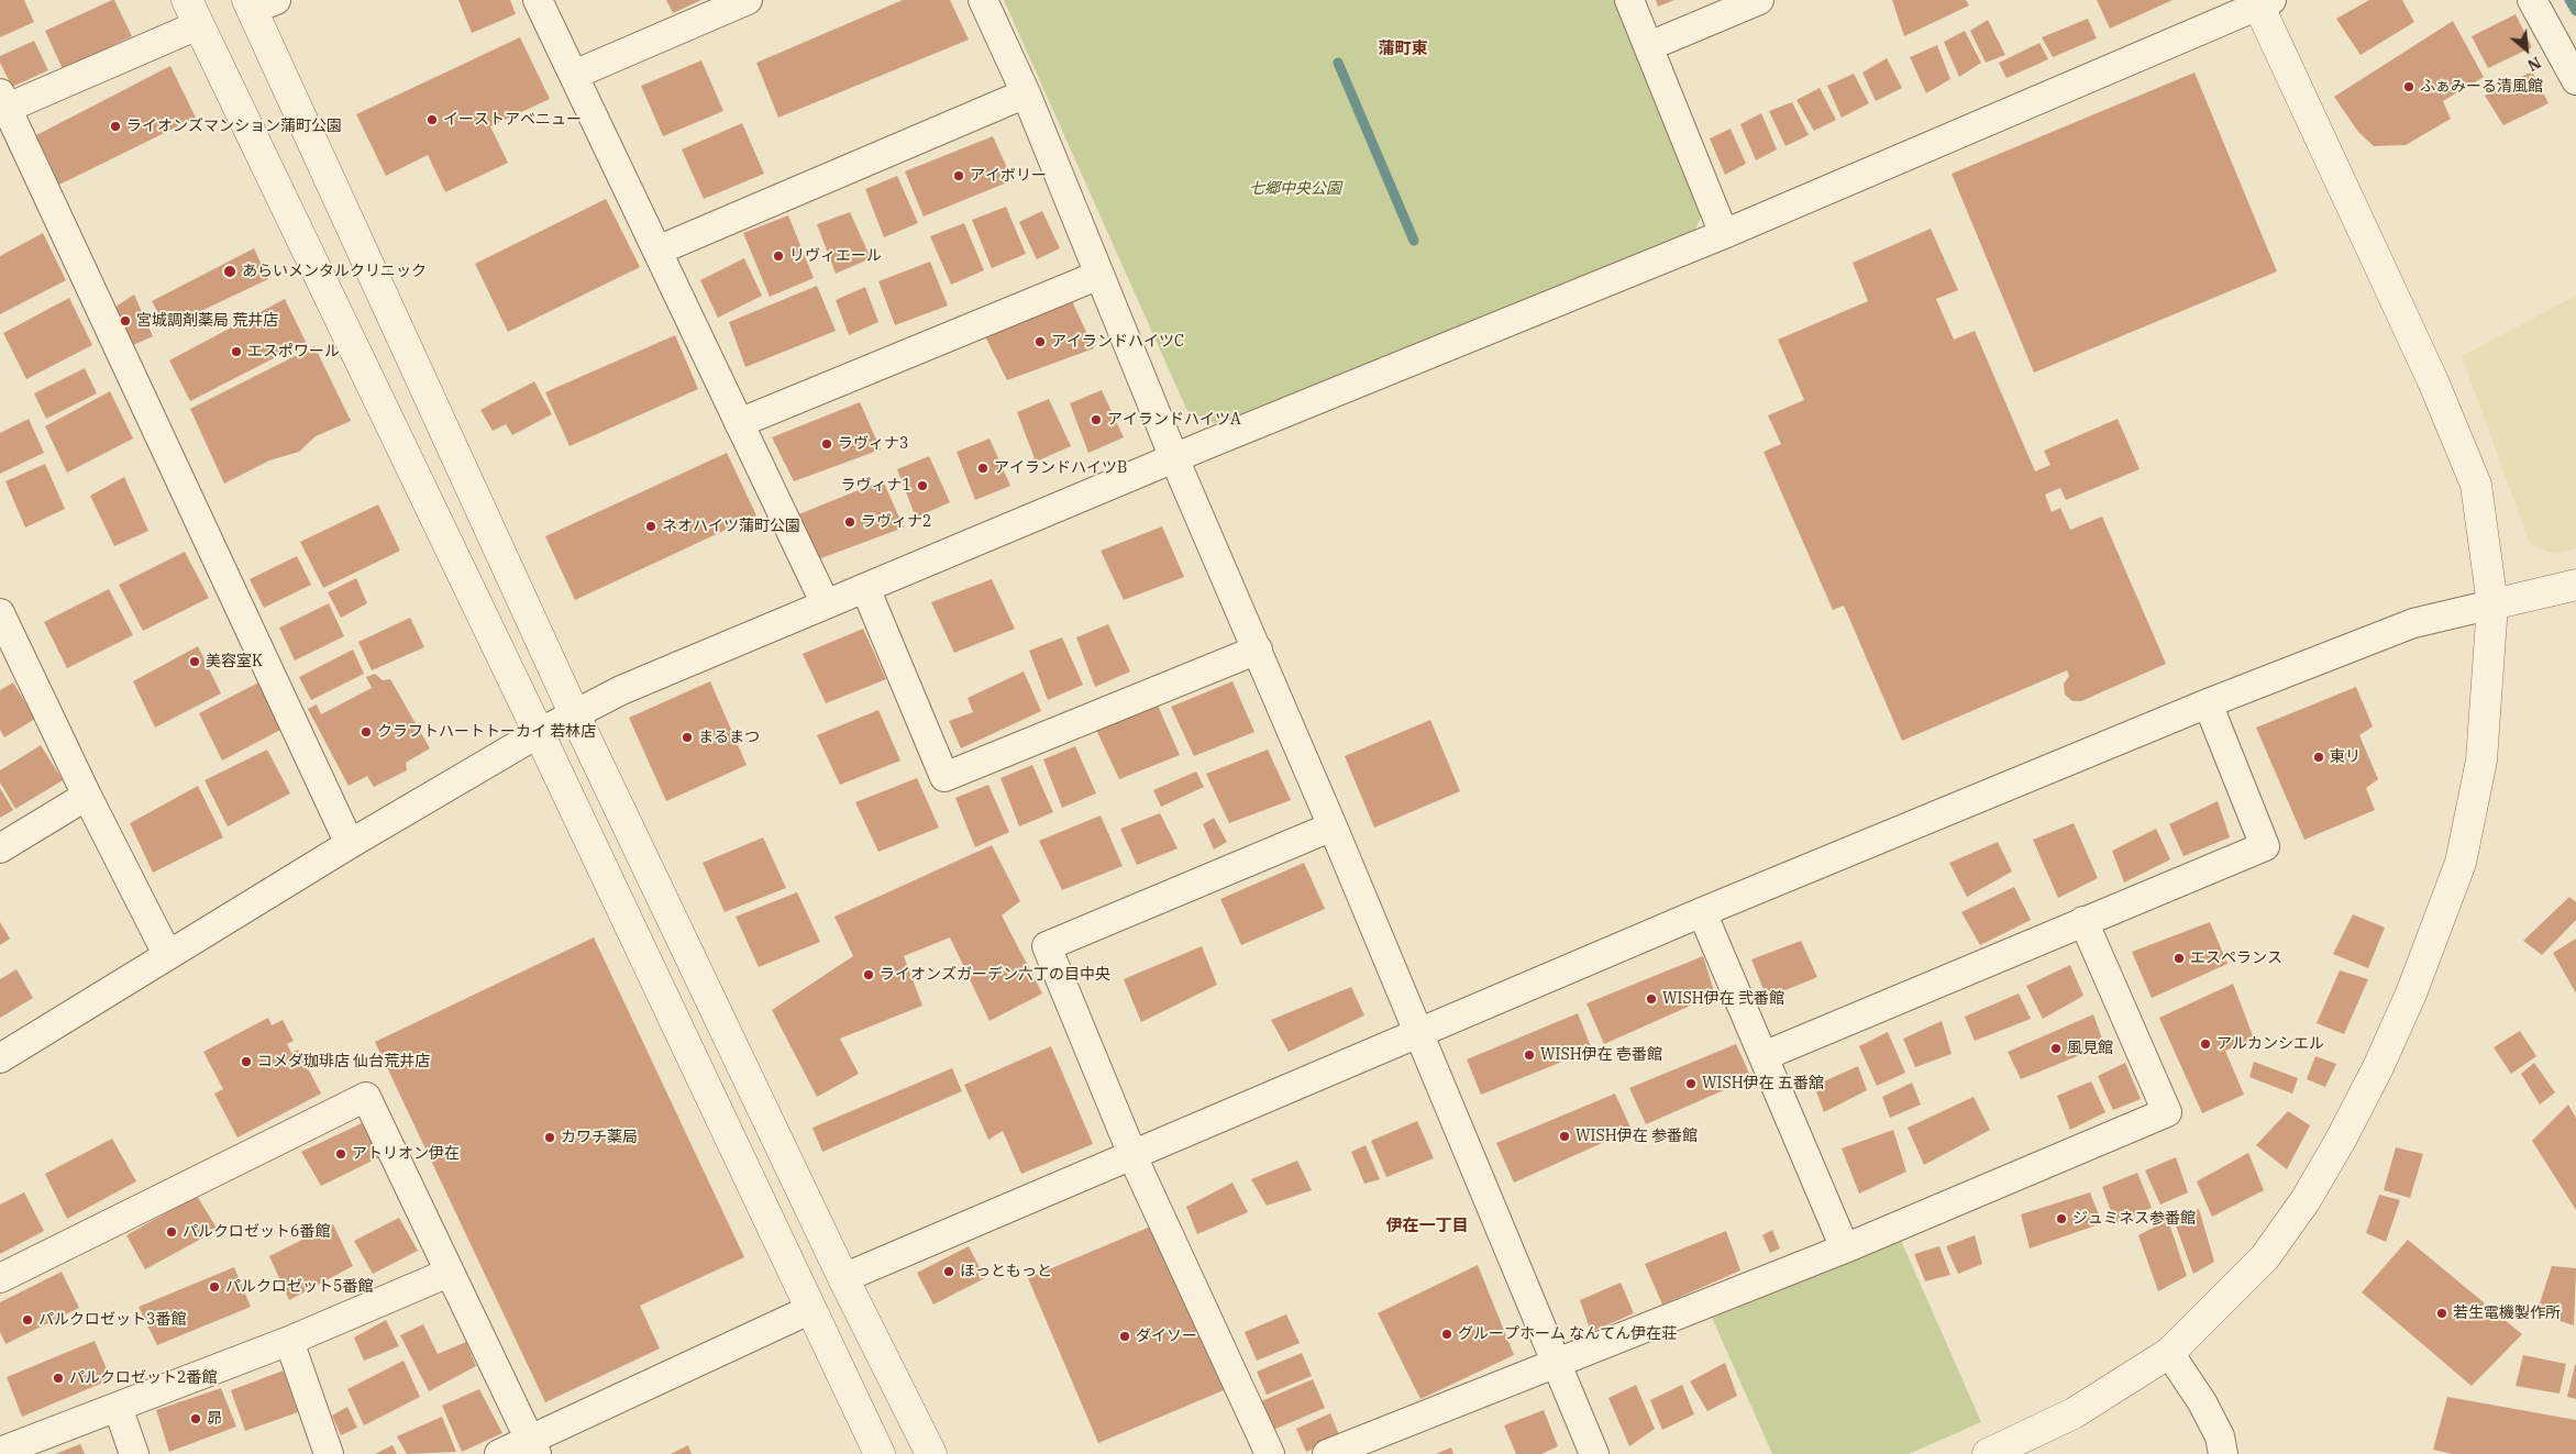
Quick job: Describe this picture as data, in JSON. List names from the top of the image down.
{
  "districts": ["蒲町東", "伊在一丁目"],
  "parks": ["七郷中央公園"],
  "places": [
    "ふぁみーる清風館",
    "イーストアベニュー",
    "ライオンズマンション蒲町公園",
    "アイボリー",
    "リヴィエール",
    "あらいメンタルクリニック",
    "宮城調剤薬局 荒井店",
    "アイランドハイツC",
    "エスポワール",
    "アイランドハイツA",
    "ラヴィナ3",
    "アイランドハイツB",
    "ラヴィナ1",
    "ラヴィナ2",
    "ネオハイツ蒲町公園",
    "美容室K",
    "クラフトハートトーカイ 若林店",
    "まるまつ",
    "東リ",
    "エスペランス",
    "ライオンズガーデン六丁の目中央",
    "WISH伊在 弐番館",
    "アルカンシエル",
    "風見館",
    "WISH伊在 壱番館",
    "コメダ珈琲店 仙台荒井店",
    "WISH伊在 五番舘",
    "WISH伊在 参番館",
    "カワチ薬局",
    "アトリオン伊在",
    "ジュミネス参番館",
    "パルクロゼット6番館",
    "ほっともっと",
    "パルクロゼット5番館",
    "若生電機製作所",
    "パルクロゼット3番館",
    "グループホーム なんてん伊在荘",
    "ダイソー",
    "パルクロゼット2番館",
    "昴"
  ],
  "north": "bottom right"
}
